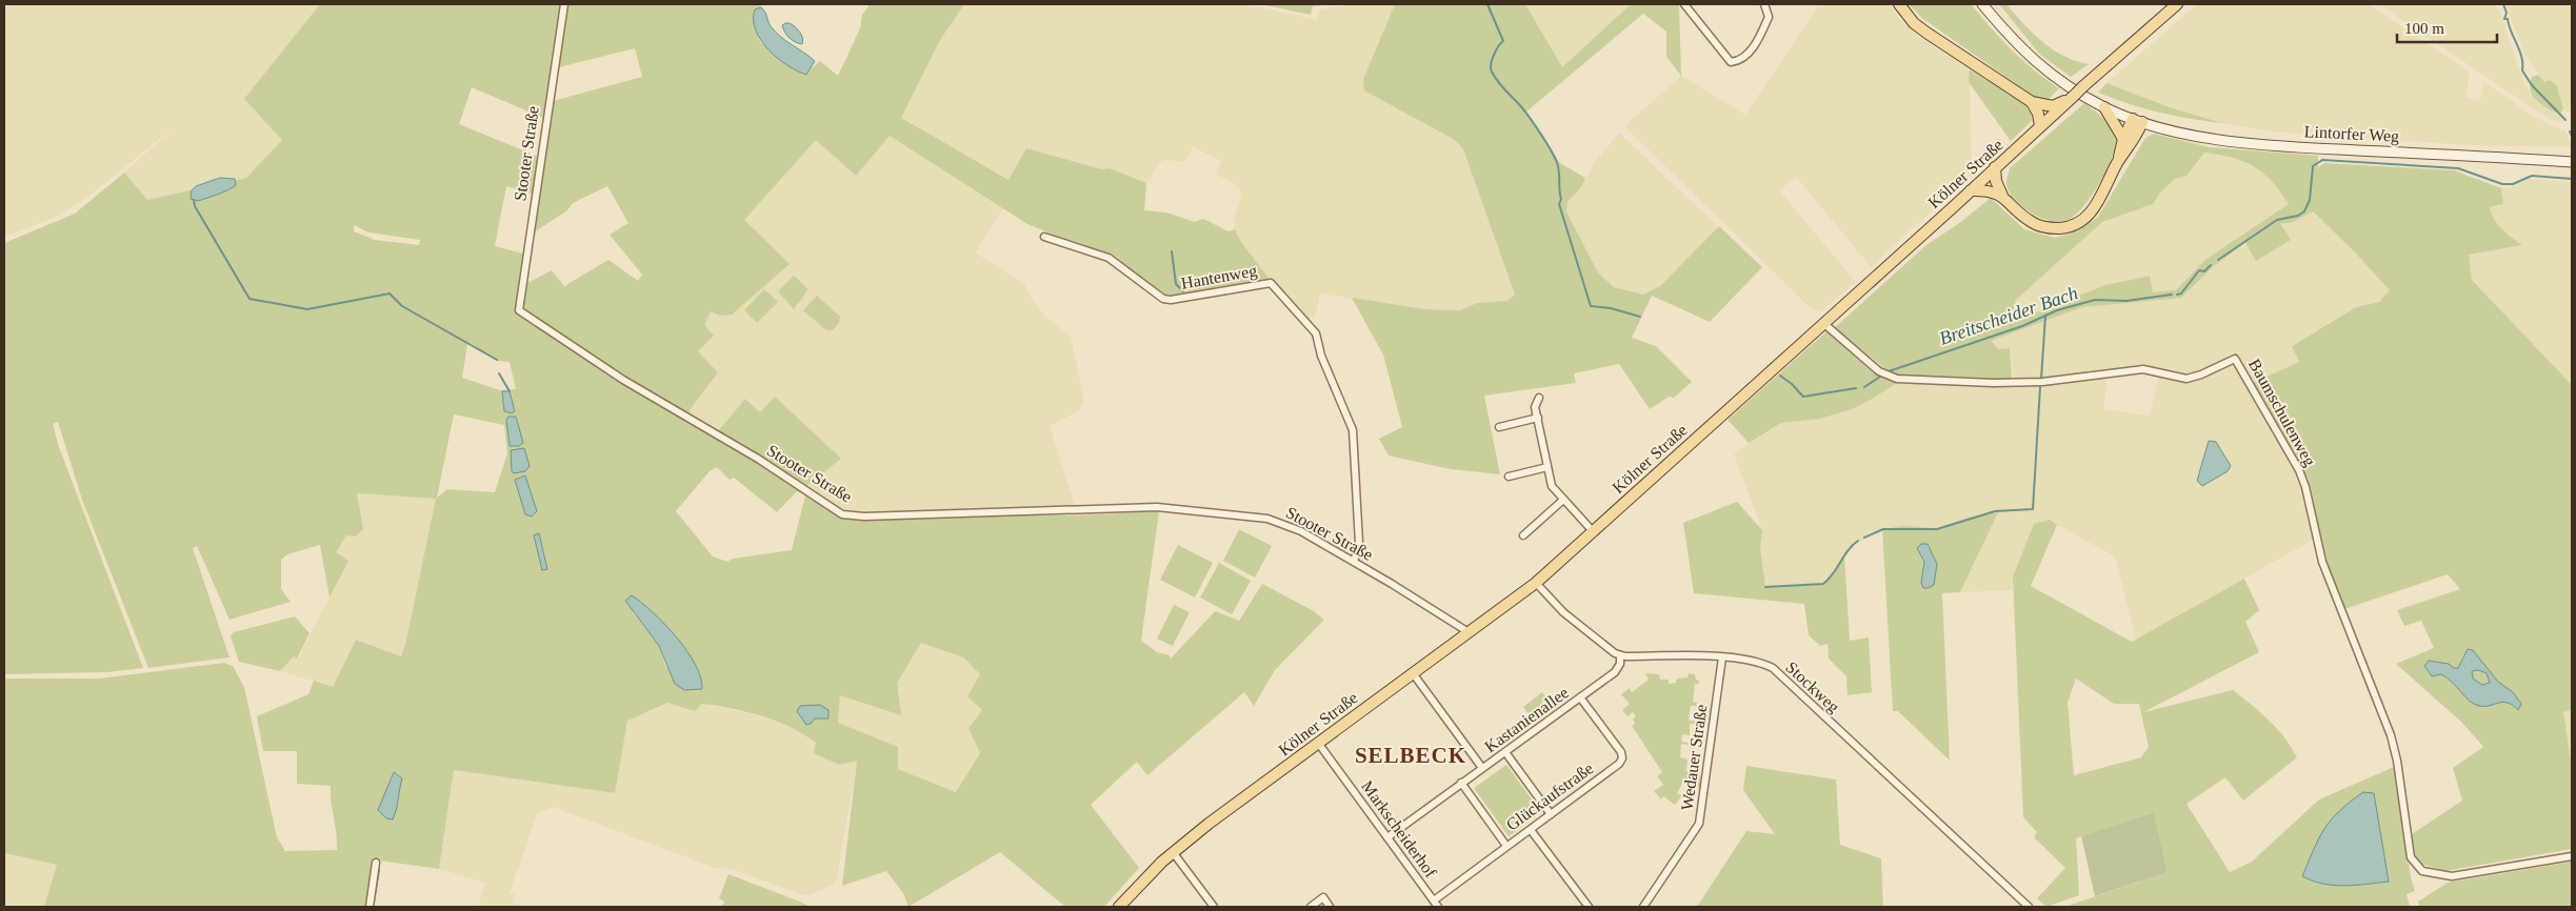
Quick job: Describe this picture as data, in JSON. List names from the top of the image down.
{
  "streets": {
    "main road": ["Lintorfer Weg", "Kölner Straße"],
    "street": [
      "Stooter Straße",
      "Hantenweg",
      "Baumschulenweg",
      "Stockweg",
      "Kastanienallee",
      "Wedauer Straße",
      "Glückaufstraße",
      "Markscheiderhof"
    ]
  },
  "crossings": [
    ["Stooter Straße", "Kölner Straße"],
    ["Stooter Straße", "Hantenweg"],
    ["Kölner Straße", "Baumschulenweg"],
    ["Kölner Straße", "Markscheiderhof"],
    ["Stockweg", "Kastanienallee"],
    ["Stockweg", "Wedauer Straße"],
    ["Kastanienallee", "Glückaufstraße"],
    ["Kastanienallee", "Markscheiderhof"],
    ["Glückaufstraße", "Markscheiderhof"]
  ],
  "districts": ["SELBECK"],
  "water": ["Breitscheider Bach"],
  "scale_bar": "100 m"
}
